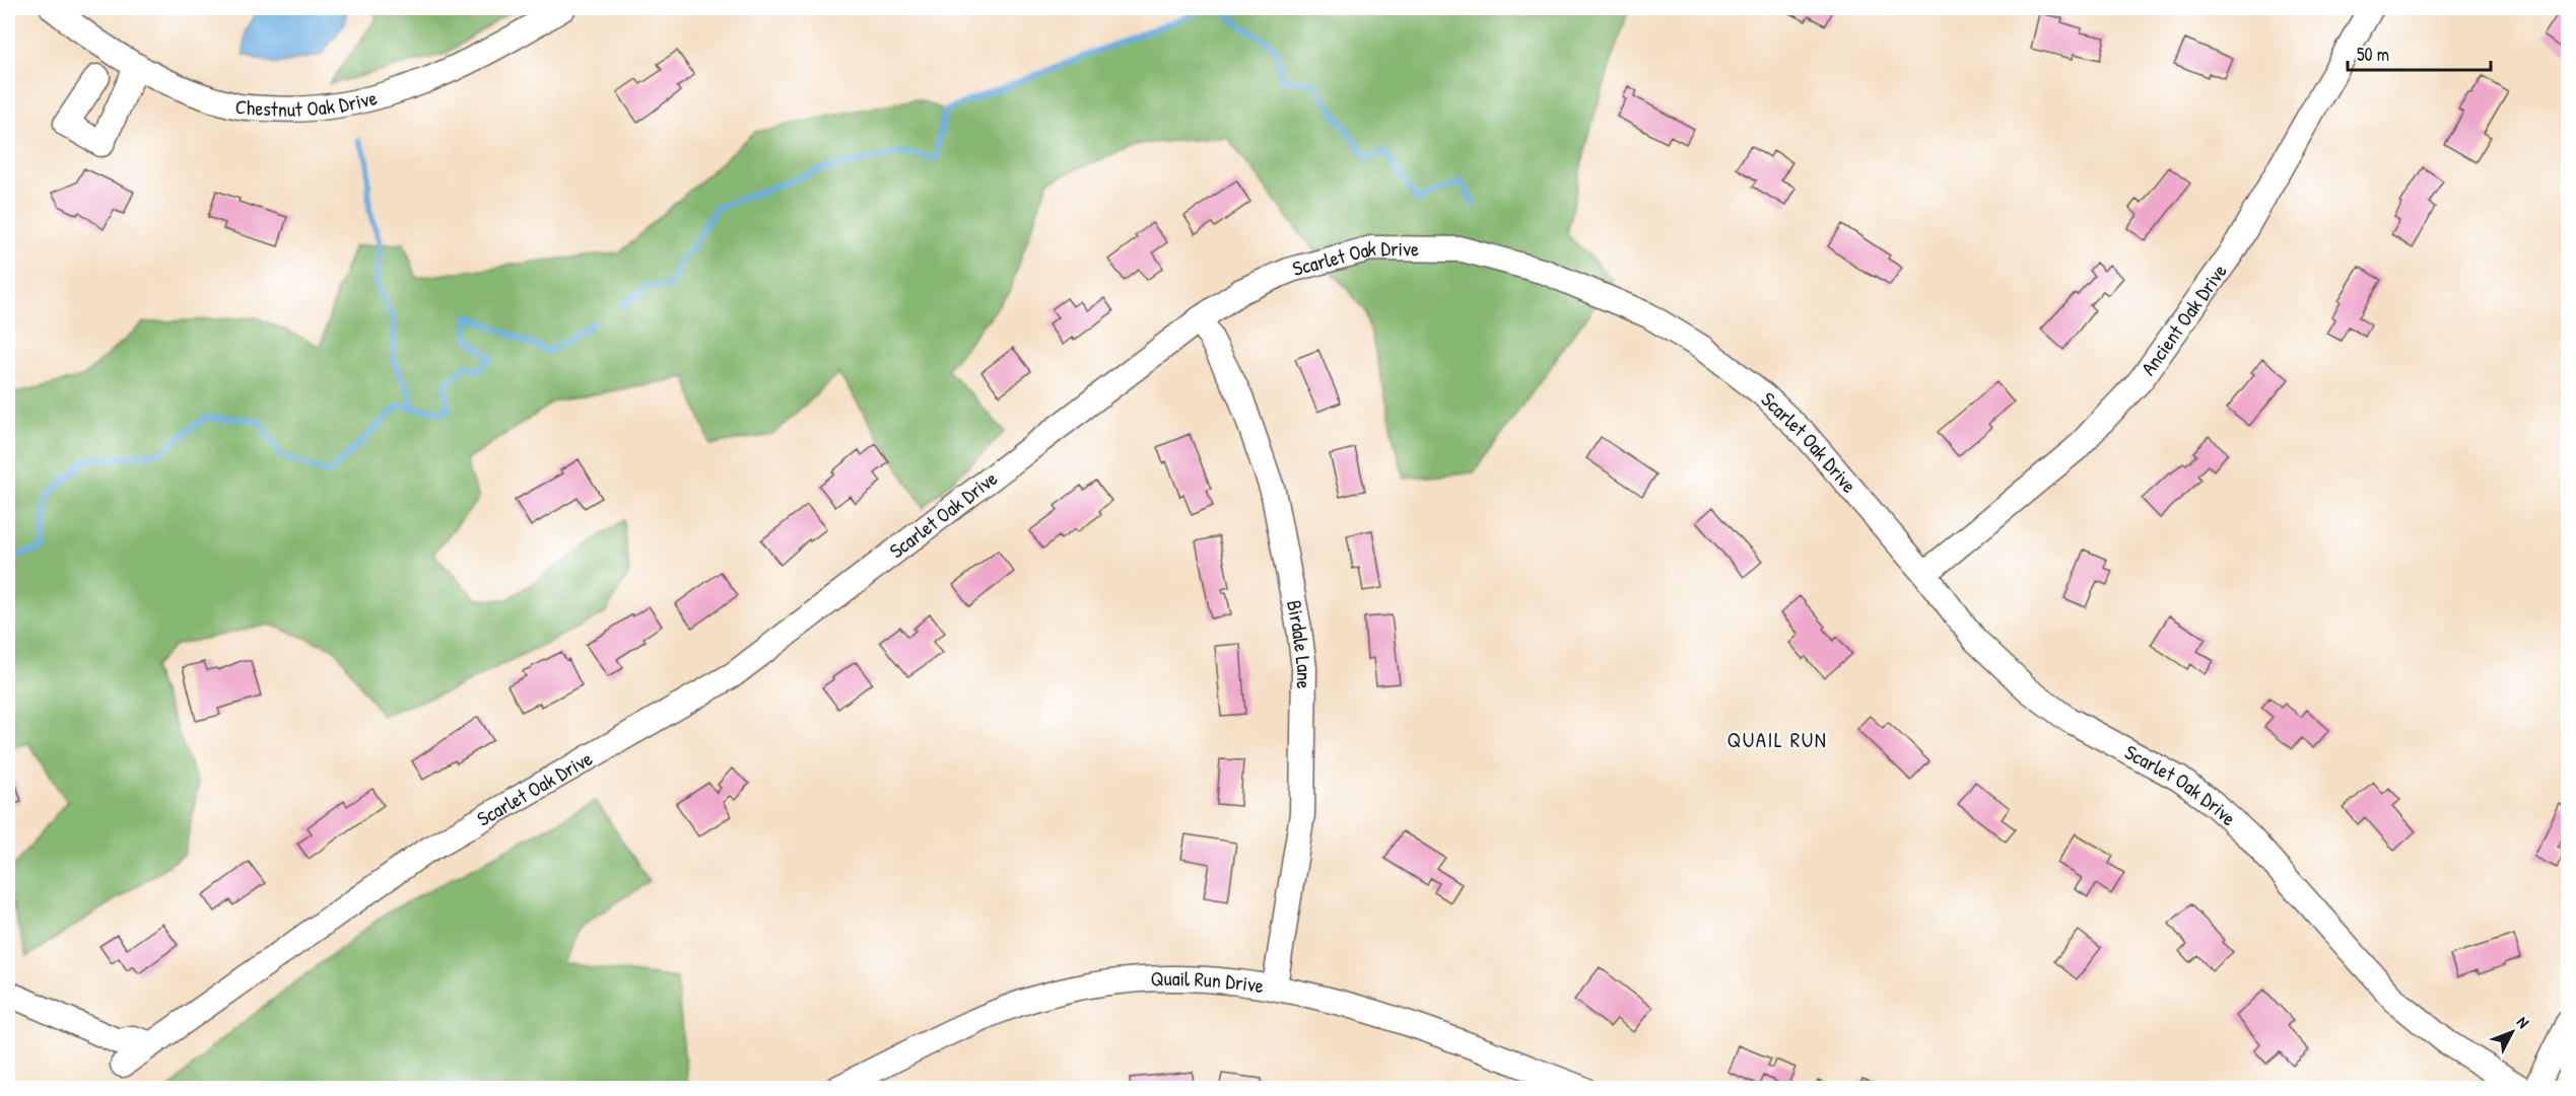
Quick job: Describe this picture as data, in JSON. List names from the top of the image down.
{
  "streets": {
    "street": [
      "Chestnut Oak Drive",
      "Scarlet Oak Drive",
      "Ancient Oak Drive",
      "Birdale Lane",
      "Quail Run Drive"
    ]
  },
  "crossings": [
    ["Scarlet Oak Drive", "Ancient Oak Drive"],
    ["Scarlet Oak Drive", "Birdale Lane"],
    ["Birdale Lane", "Quail Run Drive"]
  ],
  "districts": ["QUAIL RUN"],
  "scale_bar": "50 m",
  "north": "top right"
}
